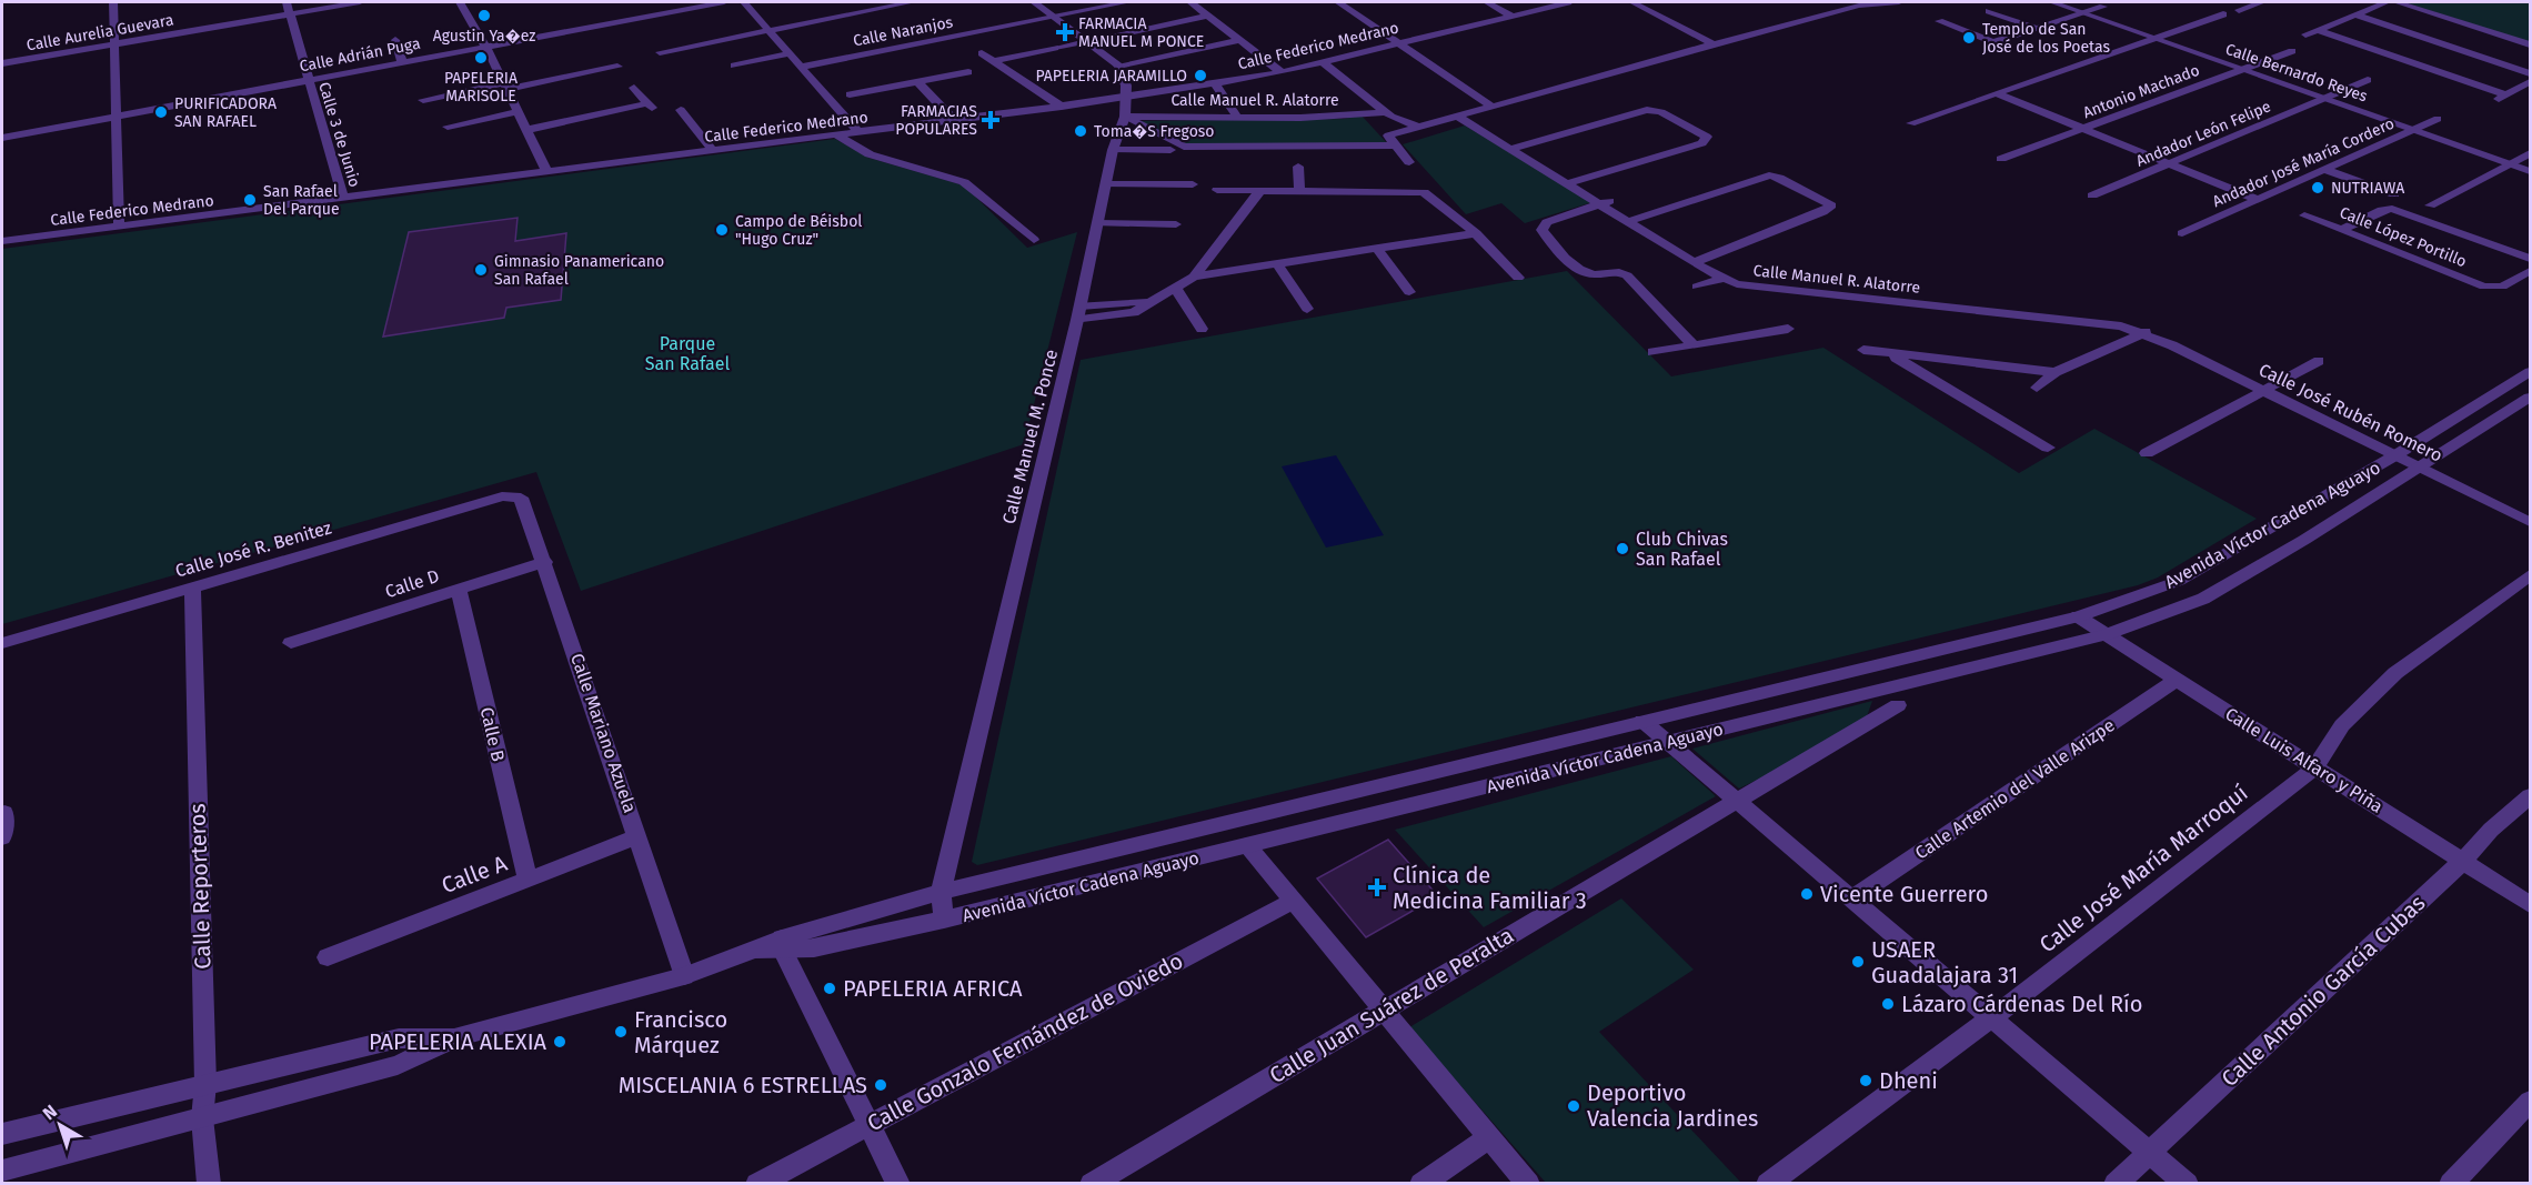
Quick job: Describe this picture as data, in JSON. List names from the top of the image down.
{
  "streets": {
    "street": [
      "Calle Naranjos",
      "Calle Aurelia Guevara",
      "Calle Federico Medrano",
      "Calle Adrián Puga",
      "Calle Bernardo Reyes",
      "Antonio Machado",
      "Calle Manuel R. Alatorre",
      "Andador León Felipe",
      "Calle 3 de Junio",
      "Andador José María Cordero",
      "Calle López Portillo",
      "Calle José Rubén Romero",
      "Calle Manuel M. Ponce",
      "Avenida Víctor Cadena Aguayo",
      "Calle José R. Benitez",
      "Calle D",
      "Calle Mariano Azuela",
      "Calle B",
      "Calle Luis Alfaro y Piña",
      "Calle Artemio del Valle Arizpe",
      "Calle José María Marroquí",
      "Calle A",
      "Calle Reporteros",
      "Calle Antonio García Cubas",
      "Calle Juan Suárez de Peralta",
      "Calle Gonzalo Fernández de Oviedo"
    ]
  },
  "crossings": [
    ["Calle Aurelia Guevara", "Calle 3 de Junio"],
    ["Calle Federico Medrano", "Calle 3 de Junio"],
    ["Calle Federico Medrano", "Calle Manuel M. Ponce"],
    ["Calle Adrián Puga", "Calle 3 de Junio"],
    ["Calle Bernardo Reyes", "Antonio Machado"],
    ["Calle Bernardo Reyes", "Andador León Felipe"],
    ["Calle Bernardo Reyes", "Andador José María Cordero"],
    ["Calle Manuel R. Alatorre", "Calle José Rubén Romero"],
    ["Calle Manuel R. Alatorre", "Calle Manuel M. Ponce"],
    ["Calle José Rubén Romero", "Avenida Víctor Cadena Aguayo"],
    ["Calle Manuel M. Ponce", "Avenida Víctor Cadena Aguayo"],
    ["Avenida Víctor Cadena Aguayo", "Calle Mariano Azuela"],
    ["Avenida Víctor Cadena Aguayo", "Calle Luis Alfaro y Piña"],
    ["Avenida Víctor Cadena Aguayo", "Calle Reporteros"],
    ["Calle José R. Benitez", "Calle Mariano Azuela"],
    ["Calle José R. Benitez", "Calle Reporteros"],
    ["Calle D", "Calle Mariano Azuela"],
    ["Calle D", "Calle B"],
    ["Calle Mariano Azuela", "Calle A"],
    ["Calle B", "Calle A"],
    ["Calle Luis Alfaro y Piña", "Calle Artemio del Valle Arizpe"],
    ["Calle Luis Alfaro y Piña", "Calle José María Marroquí"],
    ["Calle Luis Alfaro y Piña", "Calle Antonio García Cubas"]
  ],
  "parks": ["Parque San Rafael"],
  "places": {
    "other": [
      "Agustin Ya�ez",
      "Templo de San José de los Poetas",
      "PAPELERIA MARISOLE",
      "PAPELERIA JARAMILLO",
      "PURIFICADORA SAN RAFAEL",
      "Toma�S Fregoso",
      "NUTRIAWA",
      "San Rafael Del Parque",
      "Campo de Béisbol \"Hugo Cruz\"",
      "Gimnasio Panamericano San Rafael",
      "Club Chivas San Rafael",
      "Vicente Guerrero",
      "USAER Guadalajara 31",
      "PAPELERIA AFRICA",
      "Lázaro Cárdenas Del Río",
      "Francisco Márquez",
      "PAPELERIA ALEXIA",
      "Dheni",
      "MISCELANIA 6 ESTRELLAS",
      "Deportivo Valencia Jardines"
    ],
    "health": ["FARMACIA MANUEL M PONCE", "FARMACIAS POPULARES", "Clínica de Medicina Familiar 3"]
  },
  "north": "top left"
}
